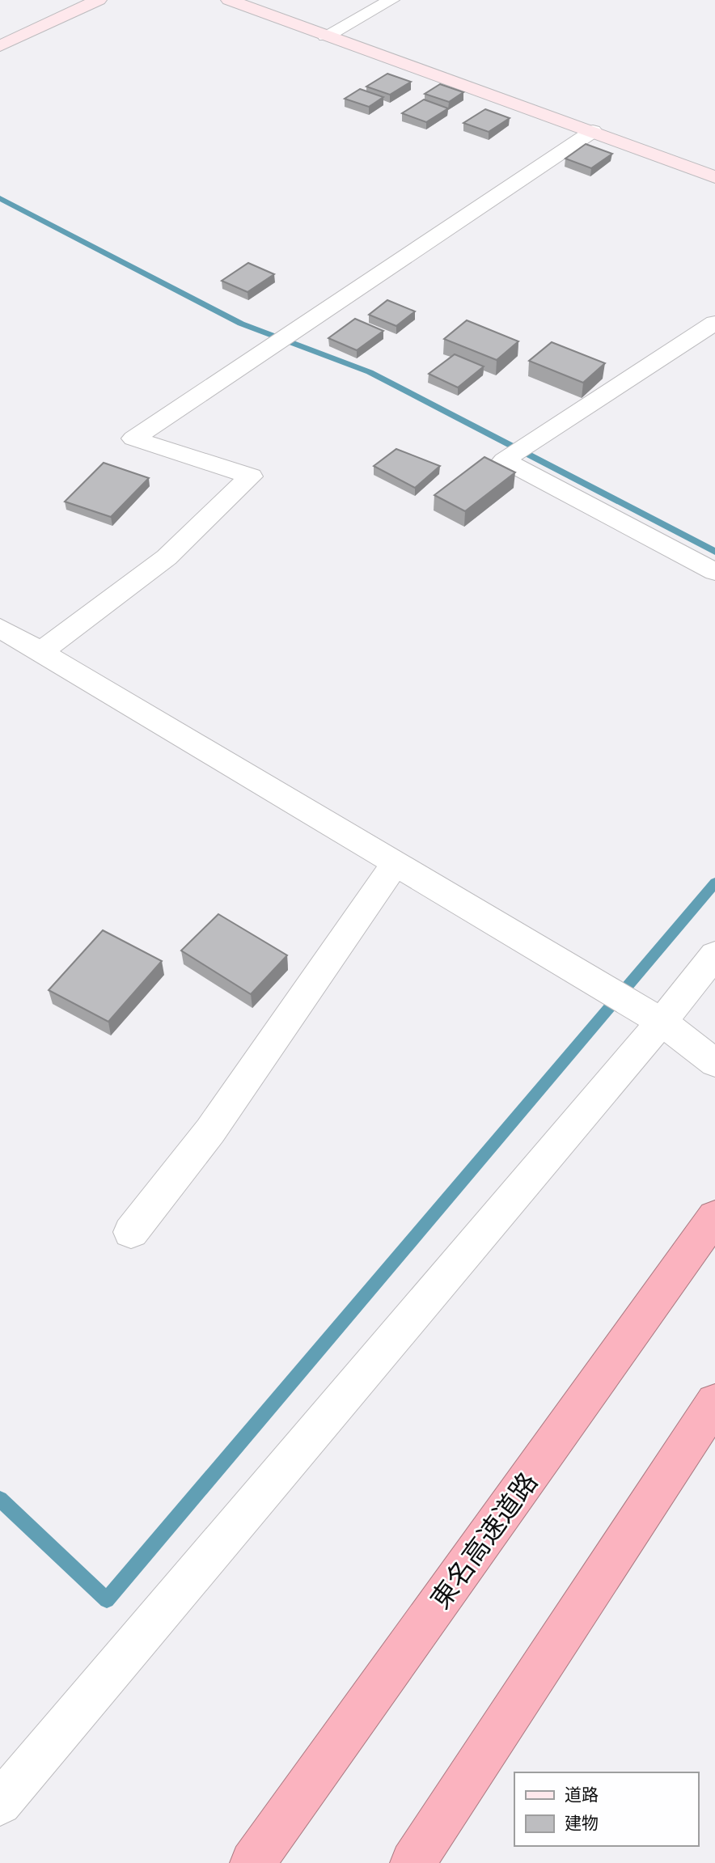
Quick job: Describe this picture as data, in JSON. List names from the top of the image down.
{
  "streets": {
    "highway": ["東名高速道路"]
  },
  "legend": ["道路", "建物"]
}
